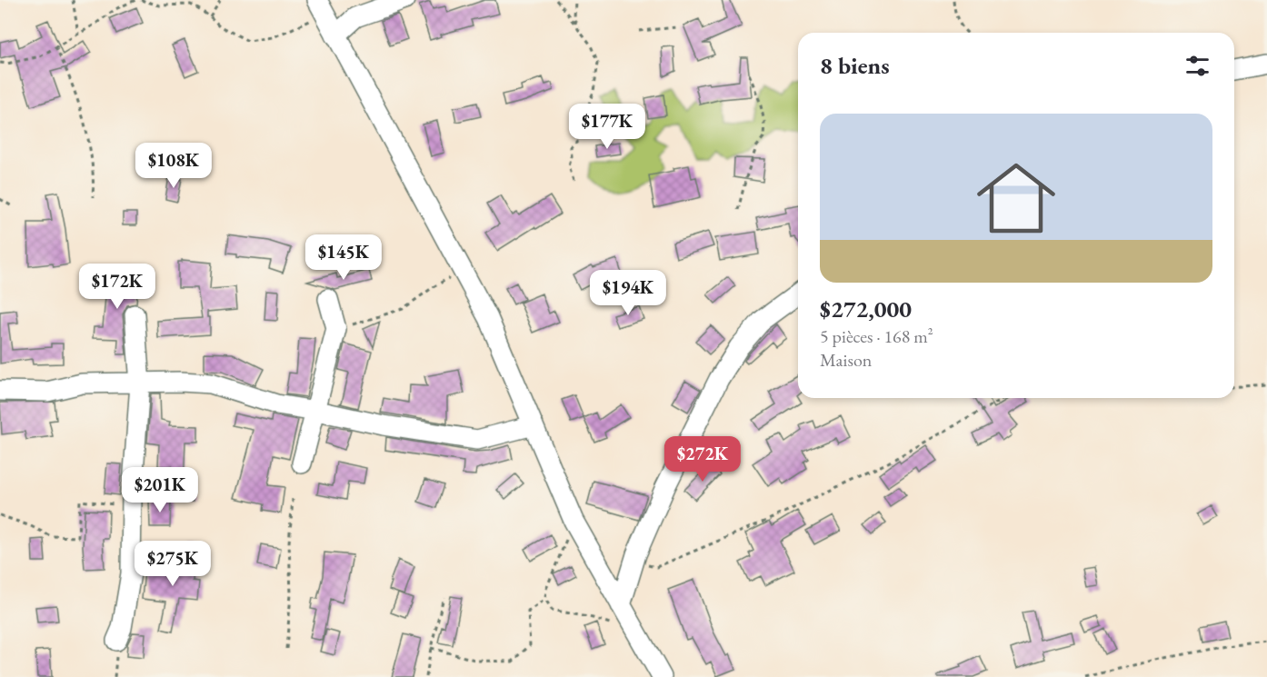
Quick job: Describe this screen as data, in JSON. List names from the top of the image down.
{
  "page": {
    "heading": "8 biens",
    "list": [
      {
        "name": "$272,000",
        "note": "5 pièces · 168 m² · Maison"
      }
    ],
    "price": [
      "$177K",
      "$108K",
      "$145K",
      "$172K",
      "$194K",
      "$272K",
      "$201K",
      "$275K"
    ]
  }
}
